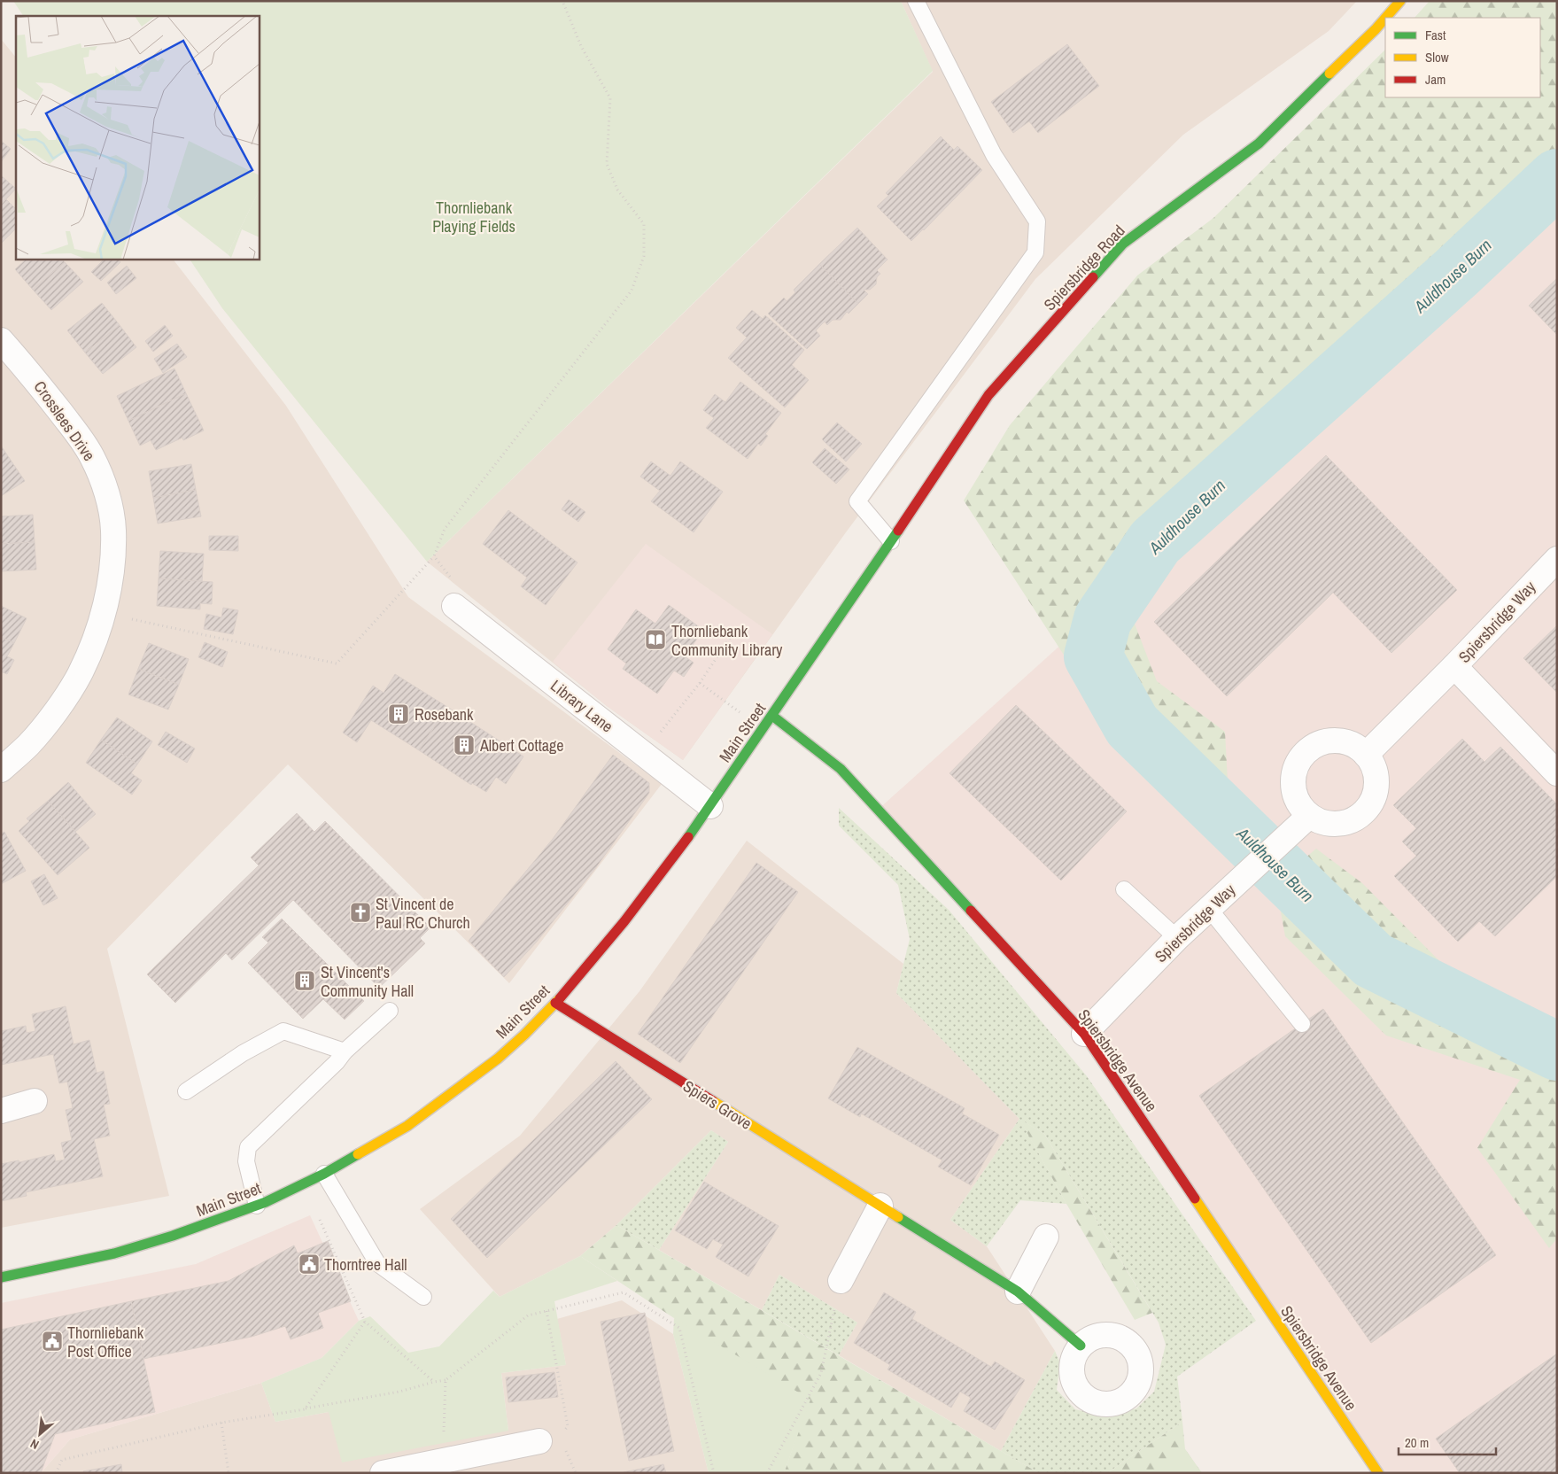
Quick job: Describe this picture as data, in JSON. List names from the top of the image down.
{
  "streets": {
    "main road": [
      "Spiersbridge Road",
      "Main Street",
      "Spiersbridge Avenue",
      "Spiers Grove"
    ],
    "street": ["Crosslees Drive", "Spiersbridge Way", "Library Lane"]
  },
  "crossings": [
    ["Spiersbridge Road", "Main Street"],
    ["Spiersbridge Way", "Spiersbridge Avenue"],
    ["Library Lane", "Main Street"],
    ["Main Street", "Spiersbridge Avenue"],
    ["Main Street", "Spiers Grove"]
  ],
  "water": ["Auldhouse Burn"],
  "parks": ["Thornliebank Playing Fields"],
  "places": {
    "library": ["Thornliebank Community Library"],
    "building": ["Rosebank", "Albert Cottage", "St Vincent's Community Hall"],
    "church": ["St Vincent de Paul RC Church"],
    "public building": ["Thorntree Hall", "Thornliebank Post Office"]
  },
  "legend": ["Fast", "Slow", "Jam"],
  "scale_bar": "20 m",
  "north": "bottom left"
}
